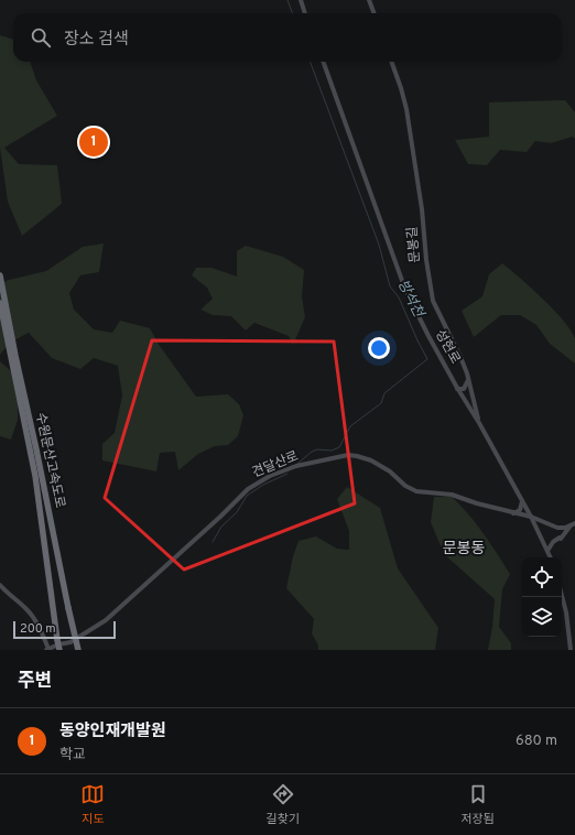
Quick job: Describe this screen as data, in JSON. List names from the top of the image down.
{
  "streets": {
    "highway": ["수원문산고속도로"],
    "street": ["문봉길", "성현로", "견달산로"]
  },
  "crossings": [
    ["문봉길", "성현로"],
    ["성현로", "견달산로"]
  ],
  "districts": ["문봉동"],
  "water": ["방석천"],
  "scale_bar": "200 m",
  "page": {
    "search": "장소 검색",
    "pins": "1",
    "scale": "200 m",
    "heading": "주변",
    "list": [
      {
        "mark": "1",
        "name": "동양인재개발원",
        "note": "학교",
        "value": "680 m"
      }
    ],
    "nav": ["지도", "길찾기", "저장됨"]
  }
}
